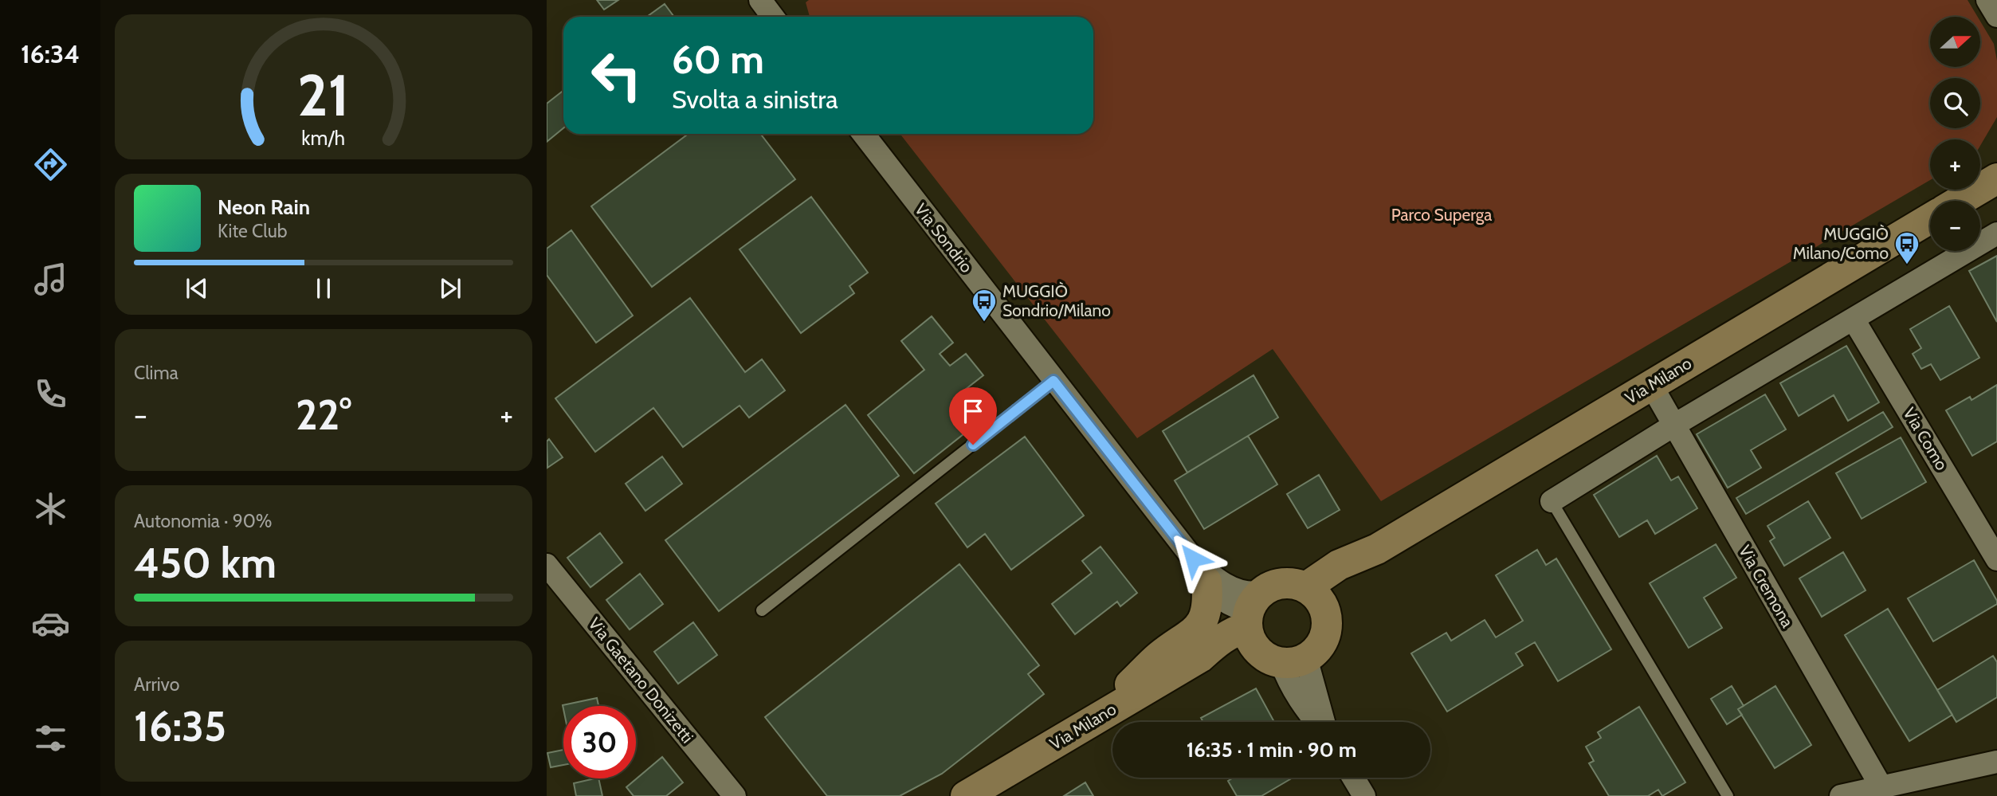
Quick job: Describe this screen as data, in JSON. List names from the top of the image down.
{
  "streets": {
    "street": [
      "Via Sondrio",
      "Via Milano",
      "Via Como",
      "Via Cremona",
      "Via Gaetano Donizetti"
    ]
  },
  "crossings": [
    ["Via Sondrio", "Via Milano"],
    ["Via Milano", "Via Cremona"]
  ],
  "parks": ["Parco Superga"],
  "places": {
    "bus stop": ["MUGGIÒ Milano/Como", "MUGGIÒ Sondrio/Milano"]
  },
  "north": "right",
  "page": {
    "tabs": "16:34",
    "map_buttons": ["+", "−"],
    "turn": ["60 m", "Svolta a sinistra"],
    "song": ["Neon Rain", "Kite Club"],
    "tile": [
      "Clima",
      ["Autonomia · 90%", "450 km"],
      ["Arrivo", "16:35"]
    ],
    "heat": ["−", "22°", "+"],
    "limit": "30",
    "trip": "16:35 · 1 min · 90 m",
    "gauge": ["21", "km/h"]
  }
}
